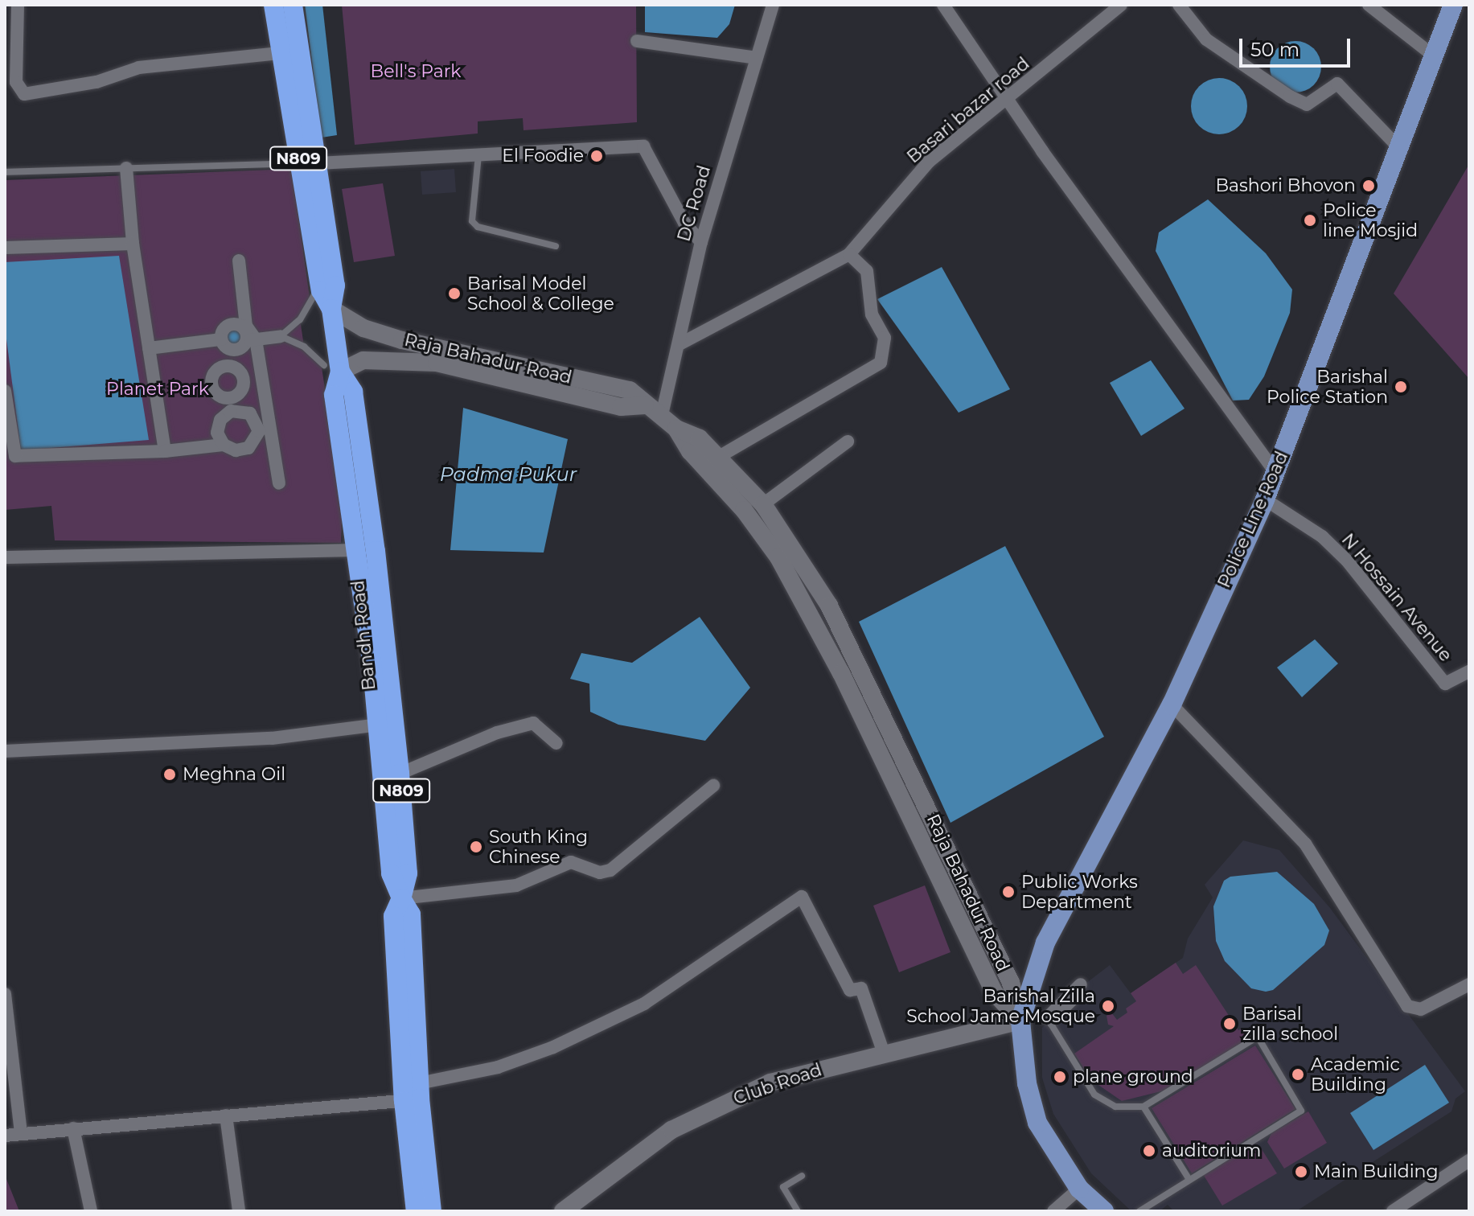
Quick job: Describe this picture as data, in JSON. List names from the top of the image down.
{
  "streets": {
    "highway": ["N809", "Bandh Road"],
    "main road": ["Raja Bahadur Road", "Police Line Road", "Club Road"],
    "street": ["Basari bazar road", "DC Road", "N Hossain Avenue"]
  },
  "crossings": [
    ["DC Road", "Raja Bahadur Road"],
    ["Raja Bahadur Road", "Police Line Road"],
    ["Raja Bahadur Road", "Bandh Road"],
    ["Raja Bahadur Road", "Club Road"],
    ["Police Line Road", "N Hossain Avenue"],
    ["Police Line Road", "Club Road"]
  ],
  "water": ["Padma Pukur"],
  "parks": ["Bell's Park", "Planet Park"],
  "places": [
    "El Foodie",
    "Bashori Bhovon",
    "Police line Mosjid",
    "Barisal Model School & College",
    "Barishal Police Station",
    "Meghna Oil",
    "South King Chinese",
    "Public Works Department",
    "Barishal Zilla School Jame Mosque",
    "Barisal zilla school",
    "Academic Building",
    "plane ground",
    "auditorium",
    "Main Building"
  ],
  "scale_bar": "50 m"
}
